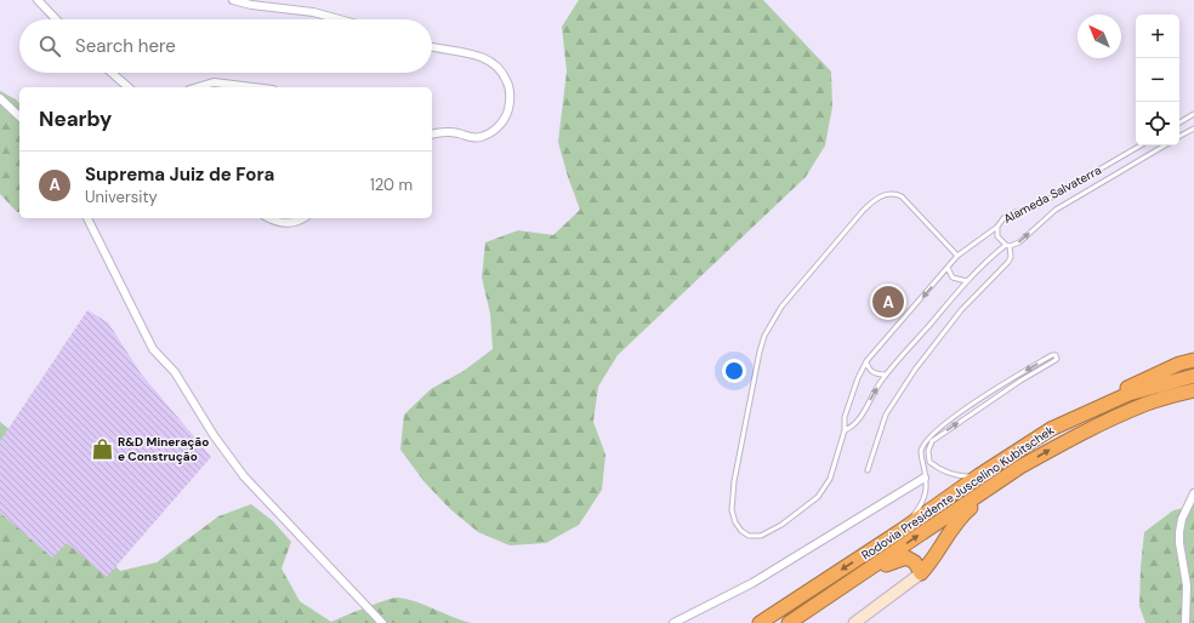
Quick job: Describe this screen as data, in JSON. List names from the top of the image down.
{
  "streets": {
    "highway": ["Rodovia Presidente Juscelino Kubitschek"],
    "lane": ["Alameda Salvaterra"]
  },
  "places": {
    "shop": ["R&D Mineração e Construção"]
  },
  "north": "top left",
  "page": {
    "map_buttons": ["+", "−"],
    "search": "Search here",
    "heading": "Nearby",
    "list": [
      {
        "mark": "A",
        "name": "Suprema Juiz de Fora",
        "note": "University",
        "value": "120 m"
      }
    ],
    "pins": "A"
  }
}
